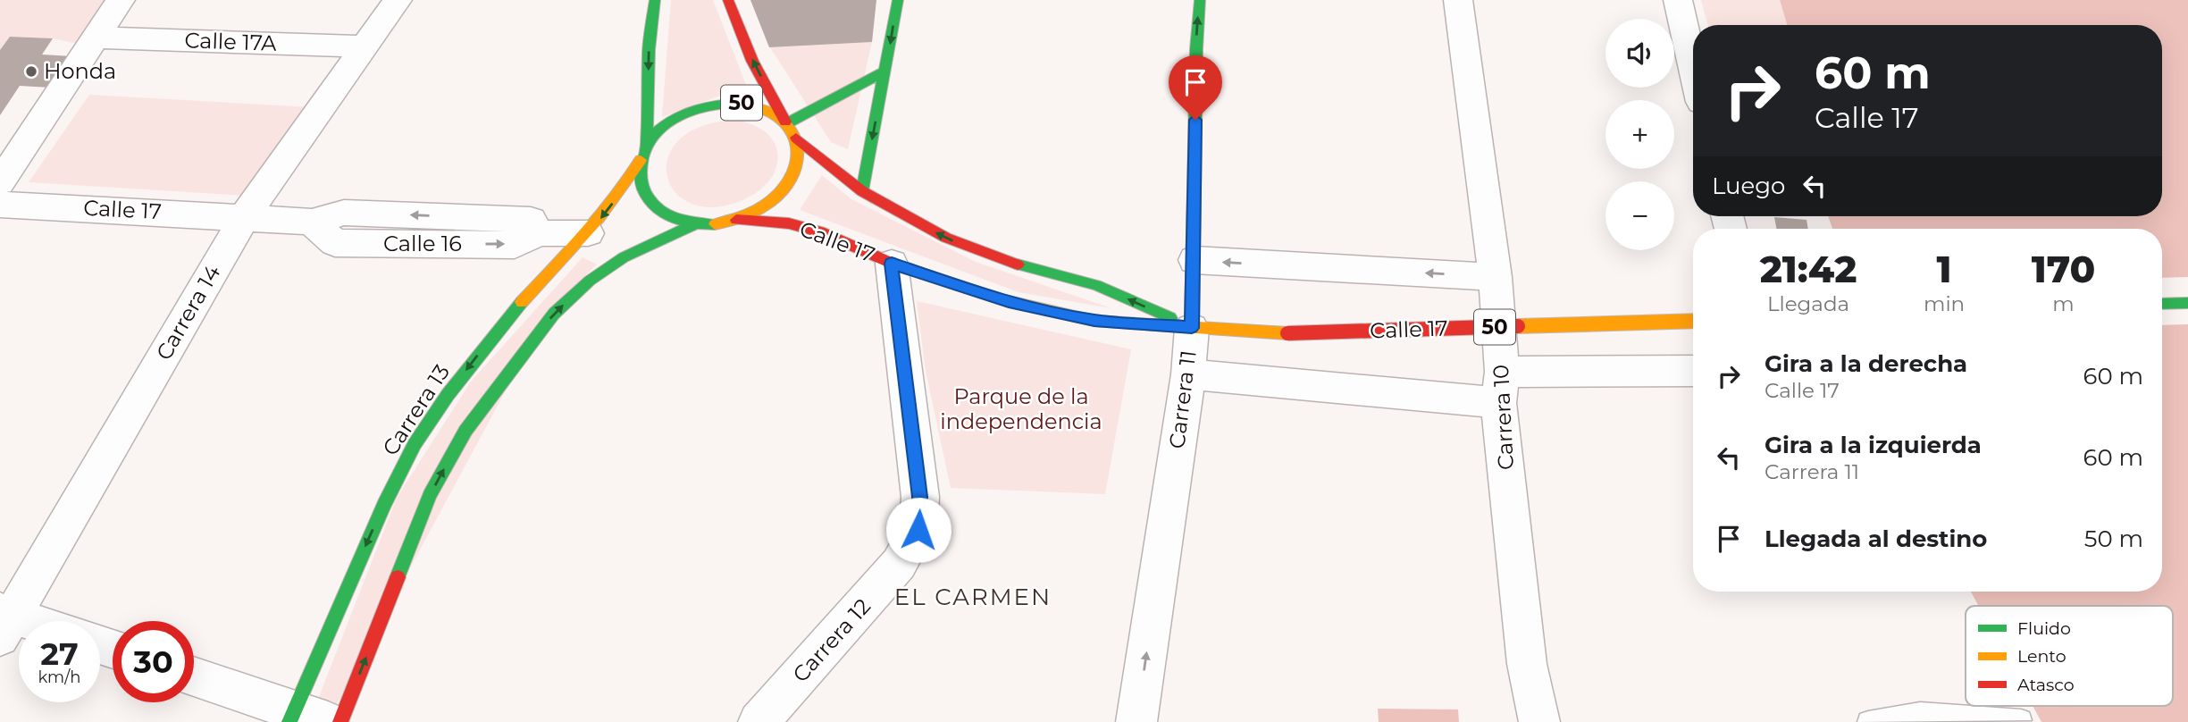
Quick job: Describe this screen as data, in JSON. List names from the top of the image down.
{
  "streets": {
    "main road": [
      "50",
      "Calle 17",
      "Carrera 11",
      "Carrera 13"
    ],
    "street": [
      "Calle 17A",
      "Calle 16",
      "Carrera 14",
      "Carrera 10",
      "Carrera 12"
    ]
  },
  "crossings": [
    ["Calle 17A", "Carrera 14"],
    ["50", "Calle 17"],
    ["50", "Carrera 13"],
    ["Calle 17", "Calle 16"],
    ["Calle 17", "Carrera 14"],
    ["Calle 17", "Carrera 11"],
    ["Calle 17", "Carrera 13"],
    ["Calle 17", "Carrera 12"],
    ["Calle 16", "Carrera 14"],
    ["Calle 16", "Carrera 13"]
  ],
  "one_way": ["Carrera 11"],
  "districts": ["EL CARMEN"],
  "parks": ["Parque de la independencia"],
  "places": ["Honda"],
  "legend": ["Fluido", "Lento", "Atasco"],
  "page": {
    "map_buttons": ["+", "−"],
    "turn": ["60 m", "Calle 17"],
    "then": "Luego",
    "eta": [
      "21:42",
      "Llegada",
      "1",
      "min",
      "170",
      "m"
    ],
    "list": [
      {
        "name": "Gira a la derecha",
        "note": "Calle 17",
        "value": "60 m"
      },
      {
        "name": "Gira a la izquierda",
        "note": "Carrera 11",
        "value": "60 m"
      },
      {
        "name": "Llegada al destino",
        "value": "50 m"
      }
    ],
    "speed": "27 km/h",
    "limit": "30"
  }
}
